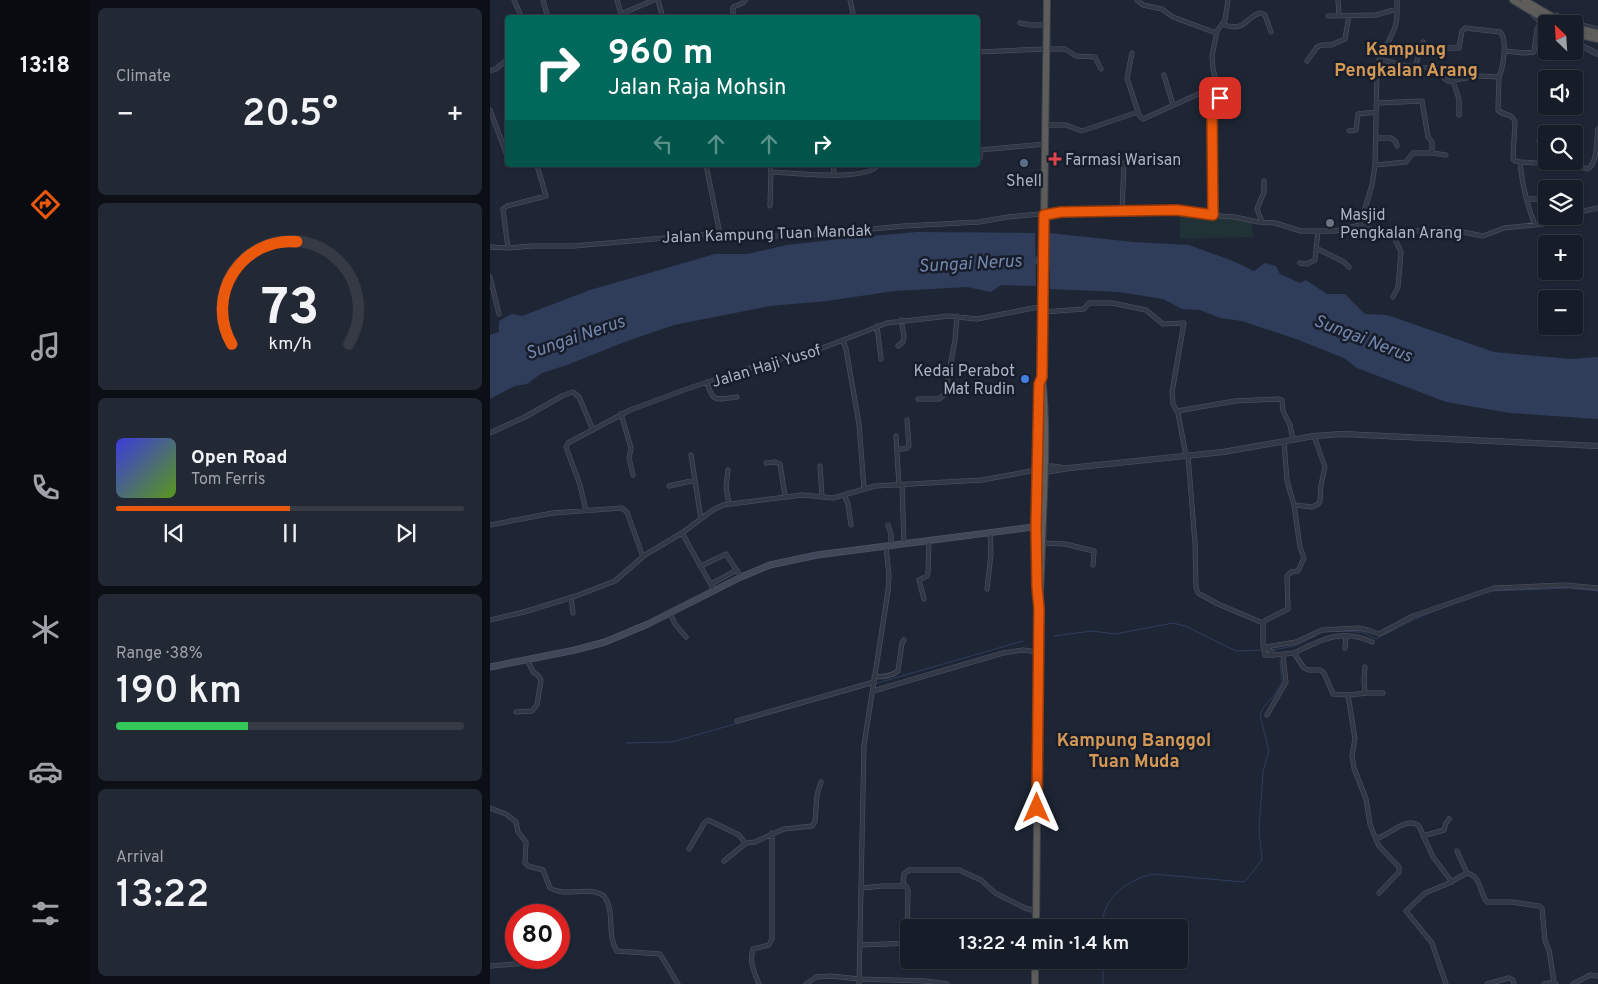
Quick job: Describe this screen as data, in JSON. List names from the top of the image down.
{
  "streets": {
    "street": ["Jalan Kampung Tuan Mandak", "Jalan Haji Yusof"]
  },
  "districts": ["Kampung Pengkalan Arang", "Kampung Banggol Tuan Muda"],
  "water": ["Sungai Nerus"],
  "places": {
    "health": ["Farmasi Warisan"],
    "other": ["Shell", "Masjid Pengkalan Arang", "Kedai Perabot Mat Rudin"]
  },
  "north": "top left",
  "page": {
    "tabs": "13:18",
    "tile": [
      "Climate",
      ["Range · 38%", "190 km"],
      ["Arrival", "13:22"]
    ],
    "map_buttons": ["+", "−"],
    "turn": ["960 m", "Jalan Raja Mohsin"],
    "heat": ["−", "20.5°", "+"],
    "song": ["Open Road", "Tom Ferris"],
    "limit": "80",
    "trip": "13:22 · 4 min · 1.4 km",
    "gauge": ["73", "km/h"]
  }
}
